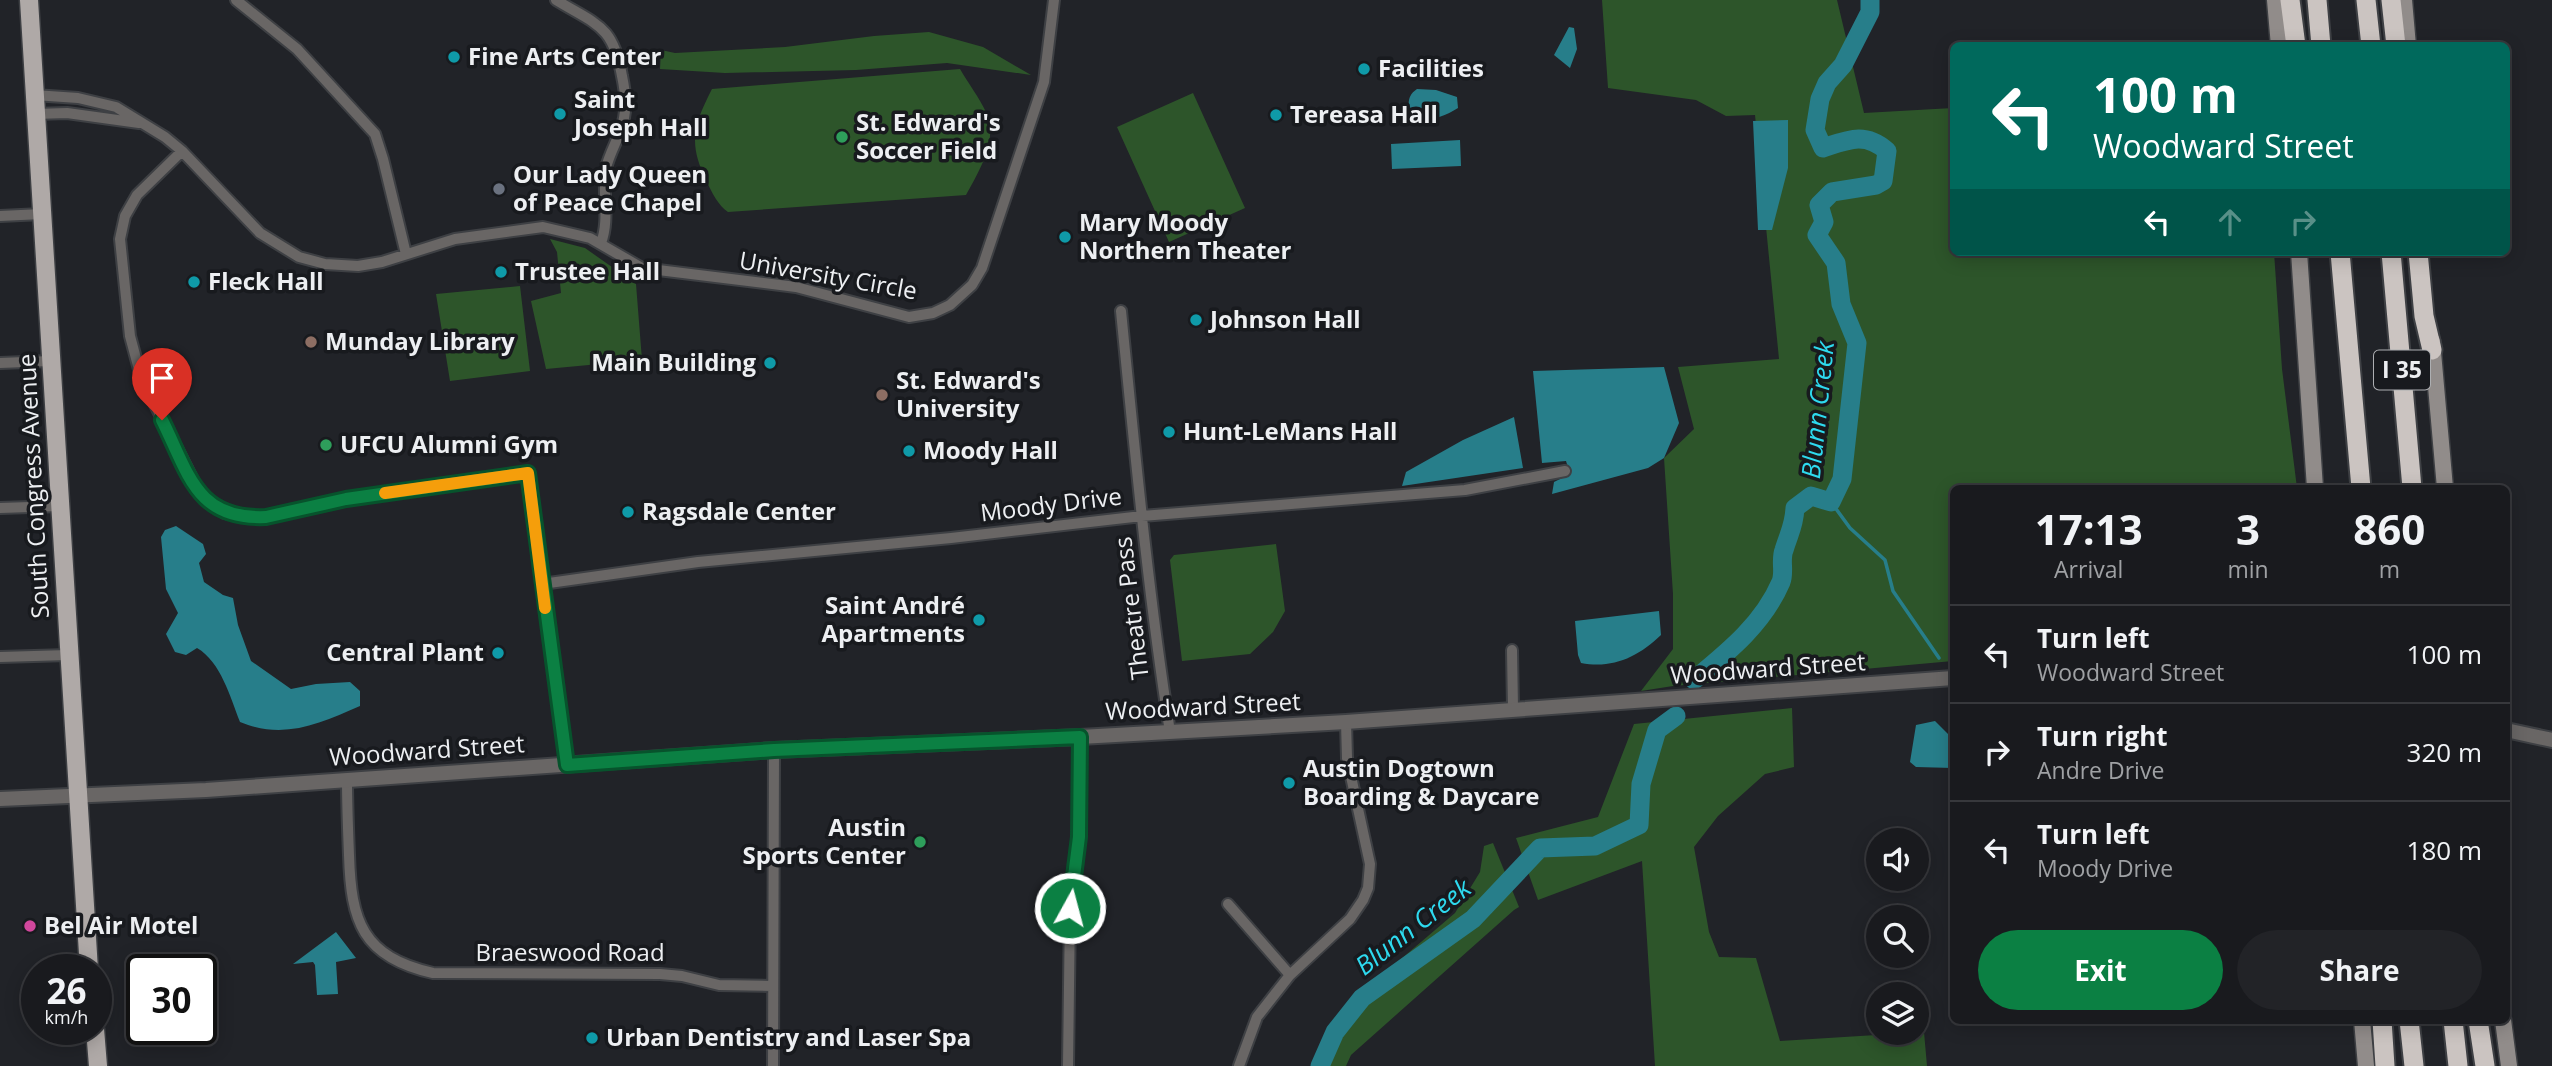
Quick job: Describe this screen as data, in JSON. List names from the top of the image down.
{
  "streets": {
    "highway": ["I 35"],
    "main road": ["South Congress Avenue"],
    "street": [
      "University Circle",
      "Moody Drive",
      "Theatre Pass",
      "Woodward Street",
      "Braeswood Road"
    ]
  },
  "crossings": [
    ["University Circle", "South Congress Avenue"],
    ["South Congress Avenue", "Woodward Street"],
    ["Moody Drive", "Theatre Pass"],
    ["Theatre Pass", "Woodward Street"],
    ["Woodward Street", "Braeswood Road"]
  ],
  "water": ["Blunn Creek"],
  "places": [
    "Fine Arts Center",
    "Facilities",
    "Saint Joseph Hall",
    "Tereasa Hall",
    "St. Edward's Soccer Field",
    "Our Lady Queen of Peace Chapel",
    "Mary Moody Northern Theater",
    "Trustee Hall",
    "Fleck Hall",
    "Johnson Hall",
    "Munday Library",
    "Main Building",
    "St. Edward's University",
    "Hunt-LeMans Hall",
    "UFCU Alumni Gym",
    "Moody Hall",
    "Ragsdale Center",
    "Saint André Apartments",
    "Central Plant",
    "Austin Dogtown Boarding & Daycare",
    "Austin Sports Center",
    "Bel Air Motel",
    "Urban Dentistry and Laser Spa"
  ],
  "page": {
    "turn": ["100 m", "Woodward Street"],
    "eta": [
      "17:13",
      "Arrival",
      "3",
      "min",
      "860",
      "m"
    ],
    "list": [
      {
        "name": "Turn left",
        "note": "Woodward Street",
        "value": "100 m"
      },
      {
        "name": "Turn right",
        "note": "Andre Drive",
        "value": "320 m"
      },
      {
        "name": "Turn left",
        "note": "Moody Drive",
        "value": "180 m"
      }
    ],
    "buttons": ["Exit", "Share"],
    "speed": "26 km/h",
    "limit": "30"
  }
}
